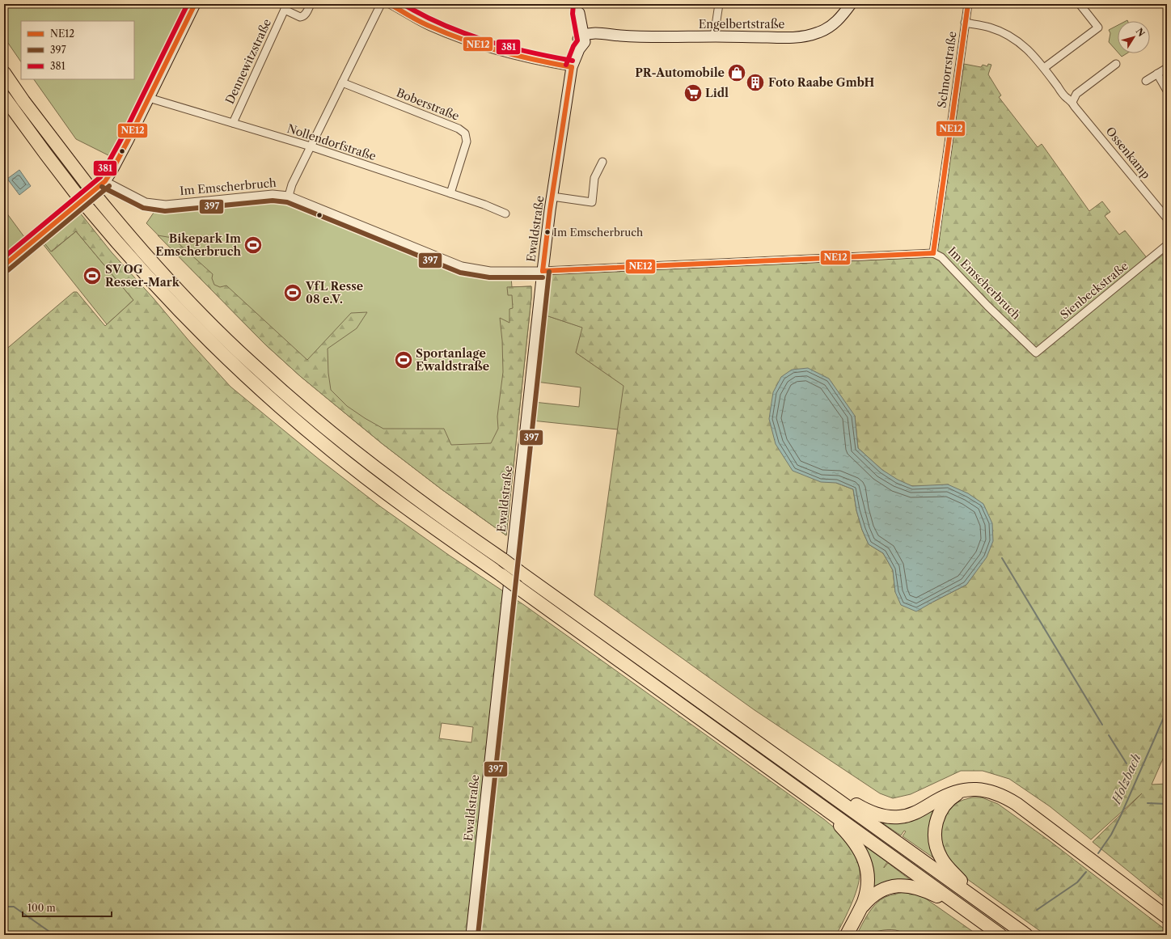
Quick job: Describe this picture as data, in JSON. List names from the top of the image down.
{
  "streets": {
    "main road": ["Engelbertstraße", "Ewaldstraße"],
    "street": [
      "Dennewitzstraße",
      "Schnorrstraße",
      "Boberstraße",
      "Nollendorfstraße",
      "Ossenkamp",
      "Im Emscherbruch",
      "Sienbeckstraße"
    ]
  },
  "crossings": [
    ["Engelbertstraße", "Ewaldstraße"],
    ["Dennewitzstraße", "Nollendorfstraße"],
    ["Schnorrstraße", "Ossenkamp"],
    ["Schnorrstraße", "Im Emscherbruch"],
    ["Boberstraße", "Nollendorfstraße"],
    ["Im Emscherbruch", "Ewaldstraße"],
    ["Im Emscherbruch", "Sienbeckstraße"]
  ],
  "water": ["Holzbach"],
  "places": {
    "shop": ["PR-Automobile"],
    "building": ["Foto Raabe GmbH"],
    "supermarket": ["Lidl"],
    "other": ["Im Emscherbruch"],
    "sports": [
      "Bikepark Im Emscherbruch",
      "SV OG Resser-Mark",
      "VfL Resse 08 e.V.",
      "Sportanlage Ewaldstraße"
    ]
  },
  "lines": ["transit line NE12", "transit line 381", "transit line 397"],
  "legend": ["NE12", "397", "381"],
  "scale_bar": "100 m",
  "north": "top right"
}
